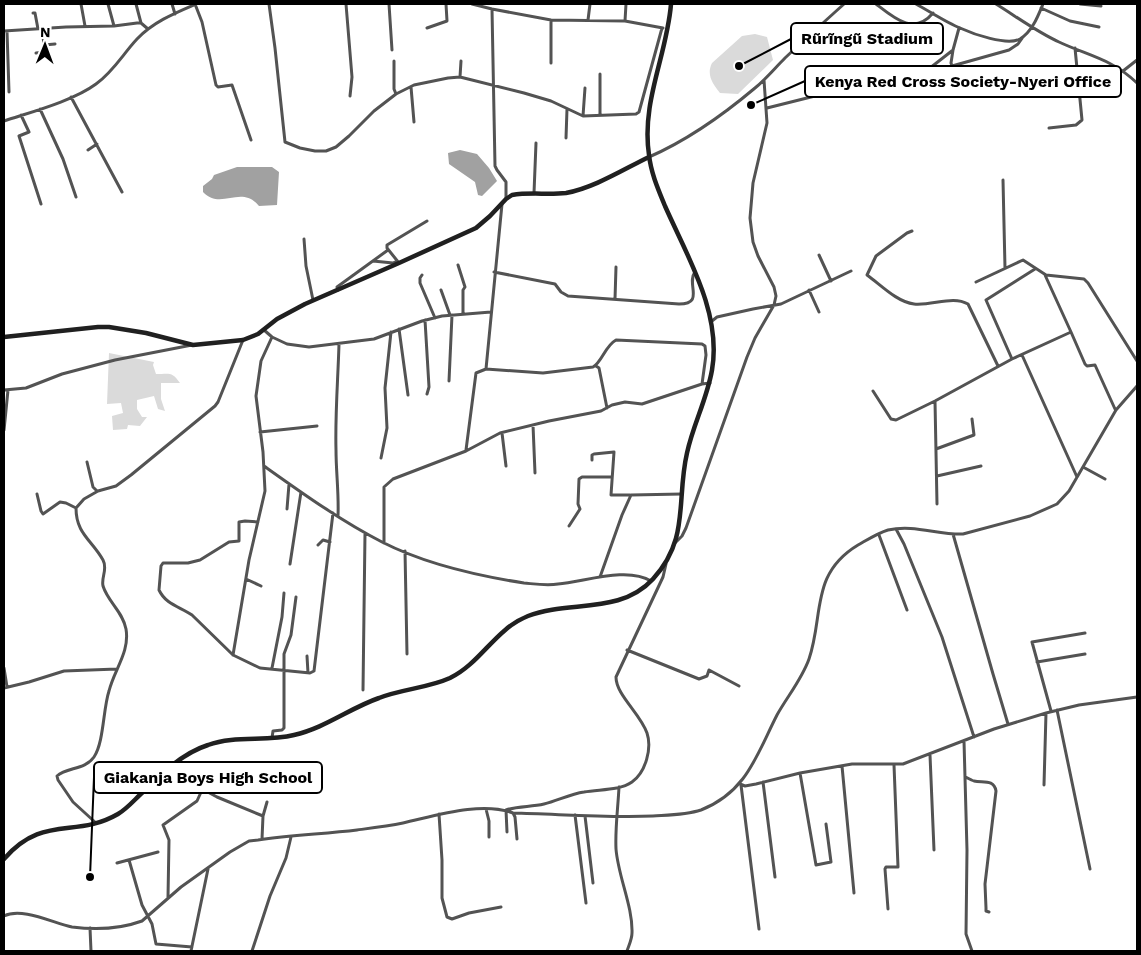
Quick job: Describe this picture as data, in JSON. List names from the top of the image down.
{
  "places": ["Rũrĩngũ Stadium", "Kenya Red Cross Society-Nyeri Office", "Giakanja Boys High School"],
  "north": "top"
}
